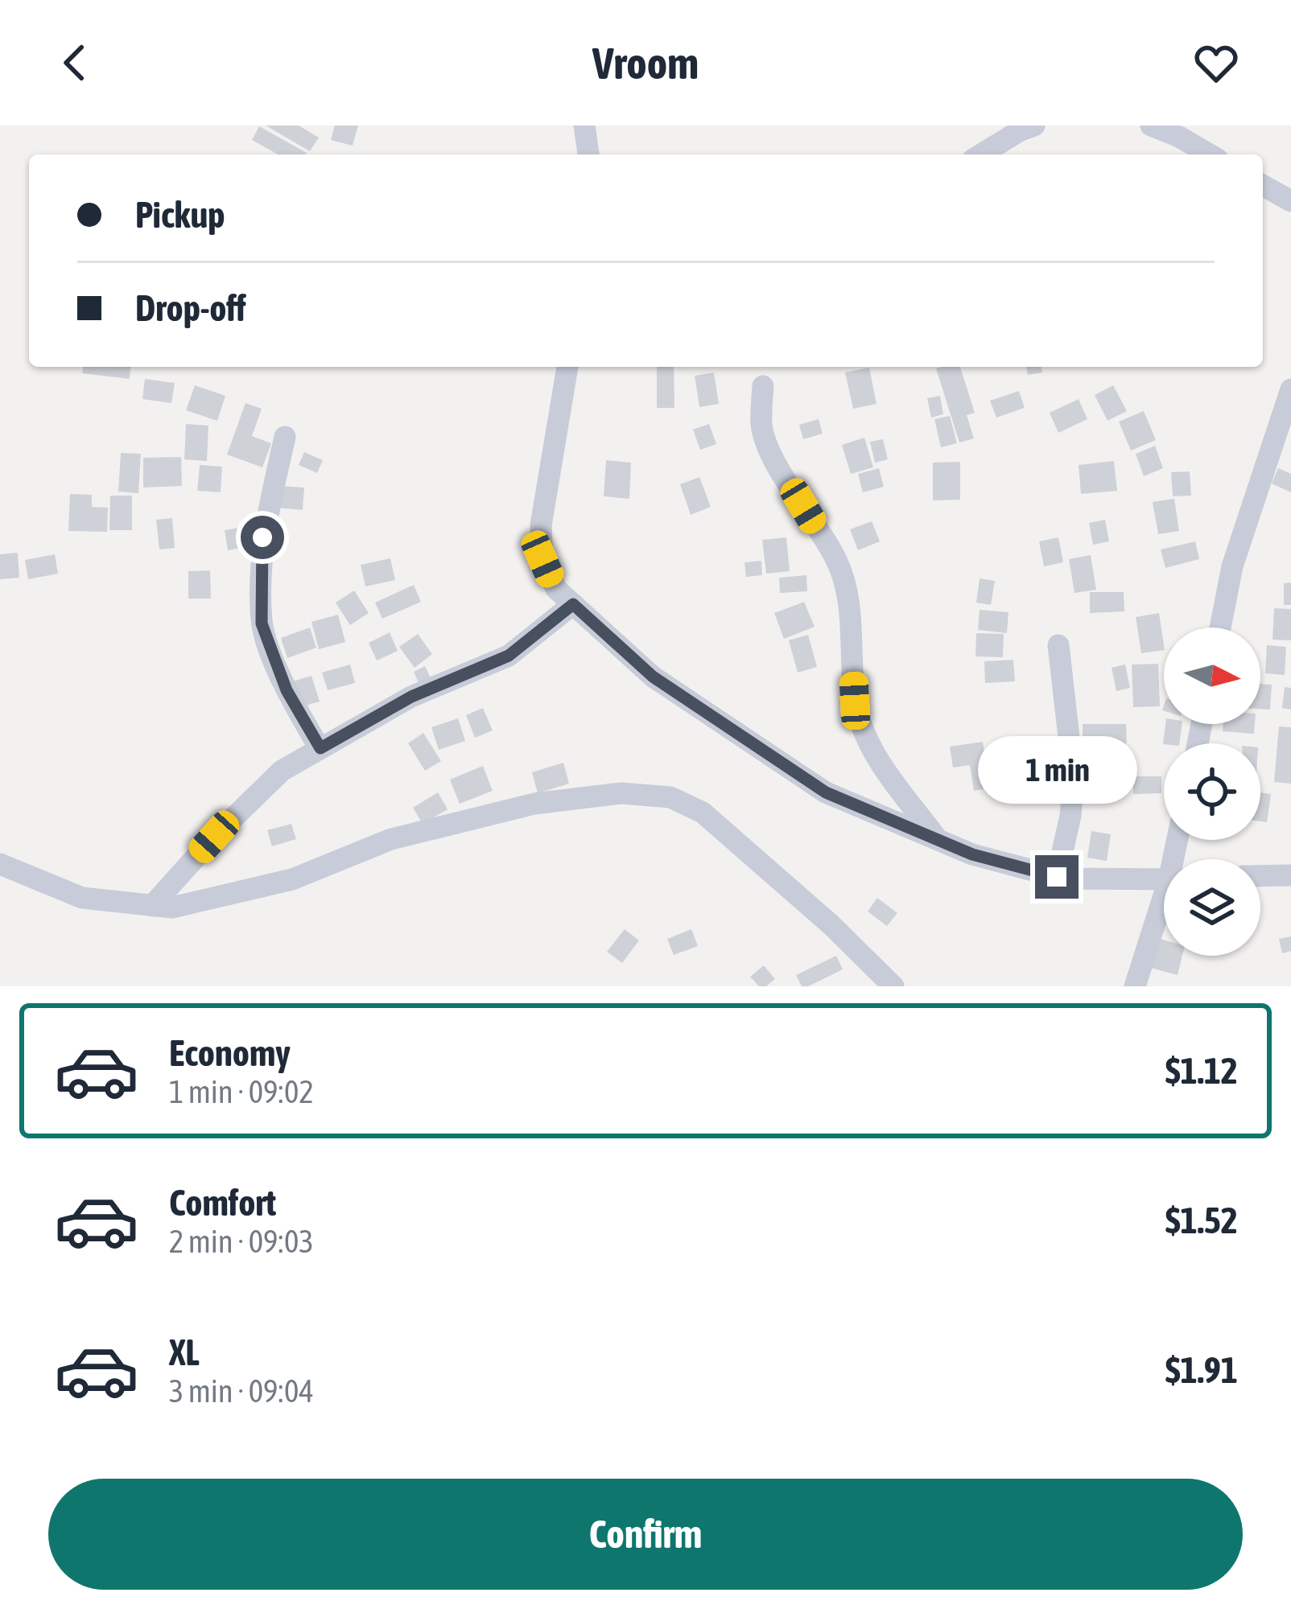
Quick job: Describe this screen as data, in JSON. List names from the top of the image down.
{
  "north": "right",
  "page": {
    "header": "Vroom",
    "banner": ["Pickup", "Drop-off"],
    "bubble": "1 min",
    "list": [
      {
        "name": "Economy",
        "note": "1 min · 09:02",
        "value": "$1.12"
      },
      {
        "name": "Comfort",
        "note": "2 min · 09:03",
        "value": "$1.52"
      },
      {
        "name": "XL",
        "note": "3 min · 09:04",
        "value": "$1.91"
      }
    ],
    "buttons": "Confirm"
  }
}
